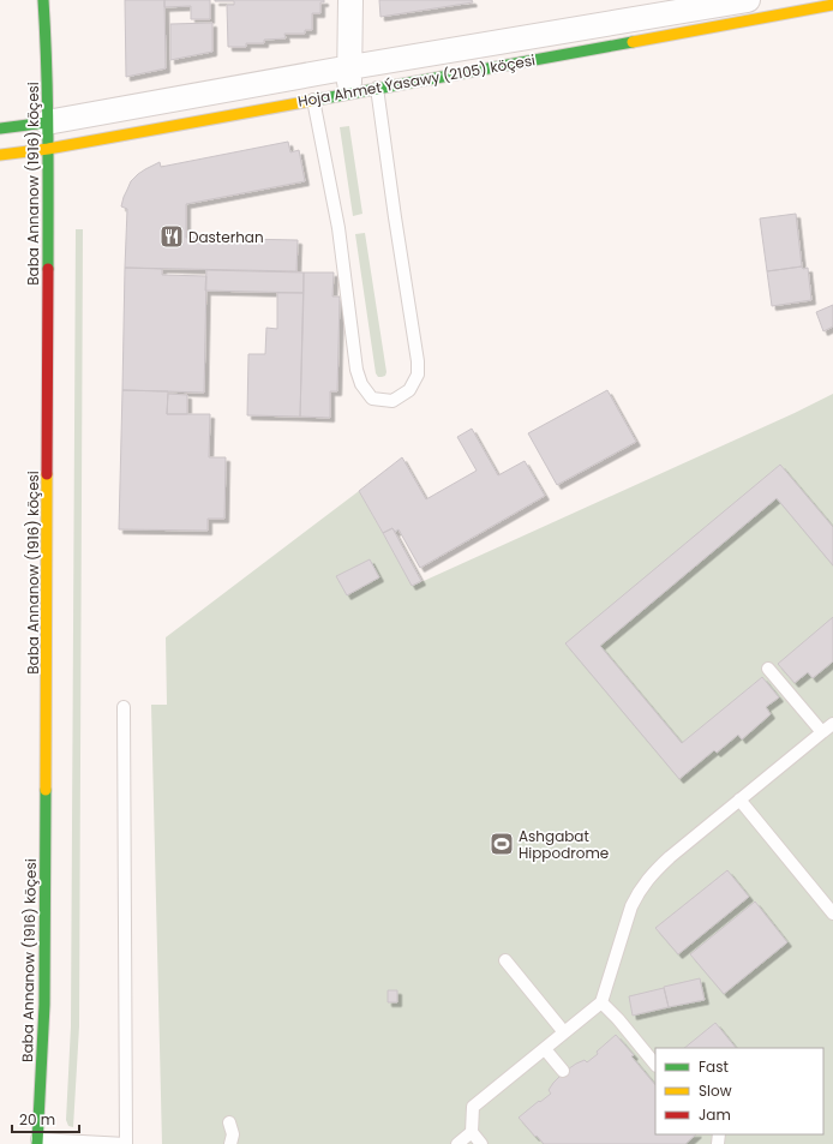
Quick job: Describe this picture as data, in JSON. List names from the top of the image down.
{
  "streets": {
    "main road": ["Hoja Ahmet Ýasawy (2105) köçesi", "Baba Annanow (1916) köçesi"]
  },
  "crossings": [
    ["Hoja Ahmet Ýasawy (2105) köçesi", "Baba Annanow (1916) köçesi"]
  ],
  "places": {
    "restaurant": ["Dasterhan"],
    "sports": ["Ashgabat Hippodrome"]
  },
  "legend": ["Fast", "Slow", "Jam"],
  "scale_bar": "20 m"
}
